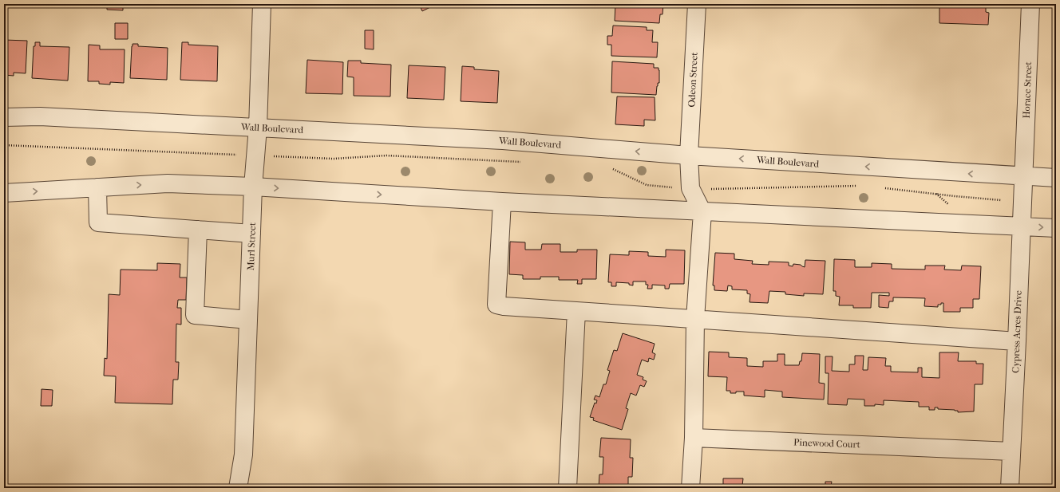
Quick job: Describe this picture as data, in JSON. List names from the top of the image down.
{
  "streets": {
    "street": [
      "Odeon Street",
      "Horace Street",
      "Wall Boulevard",
      "Murl Street",
      "Cypress Acres Drive",
      "Pinewood Court"
    ]
  },
  "crossings": [
    ["Odeon Street", "Wall Boulevard"],
    ["Horace Street", "Wall Boulevard"],
    ["Horace Street", "Cypress Acres Drive"],
    ["Wall Boulevard", "Murl Street"],
    ["Wall Boulevard", "Cypress Acres Drive"],
    ["Cypress Acres Drive", "Pinewood Court"]
  ]
}
